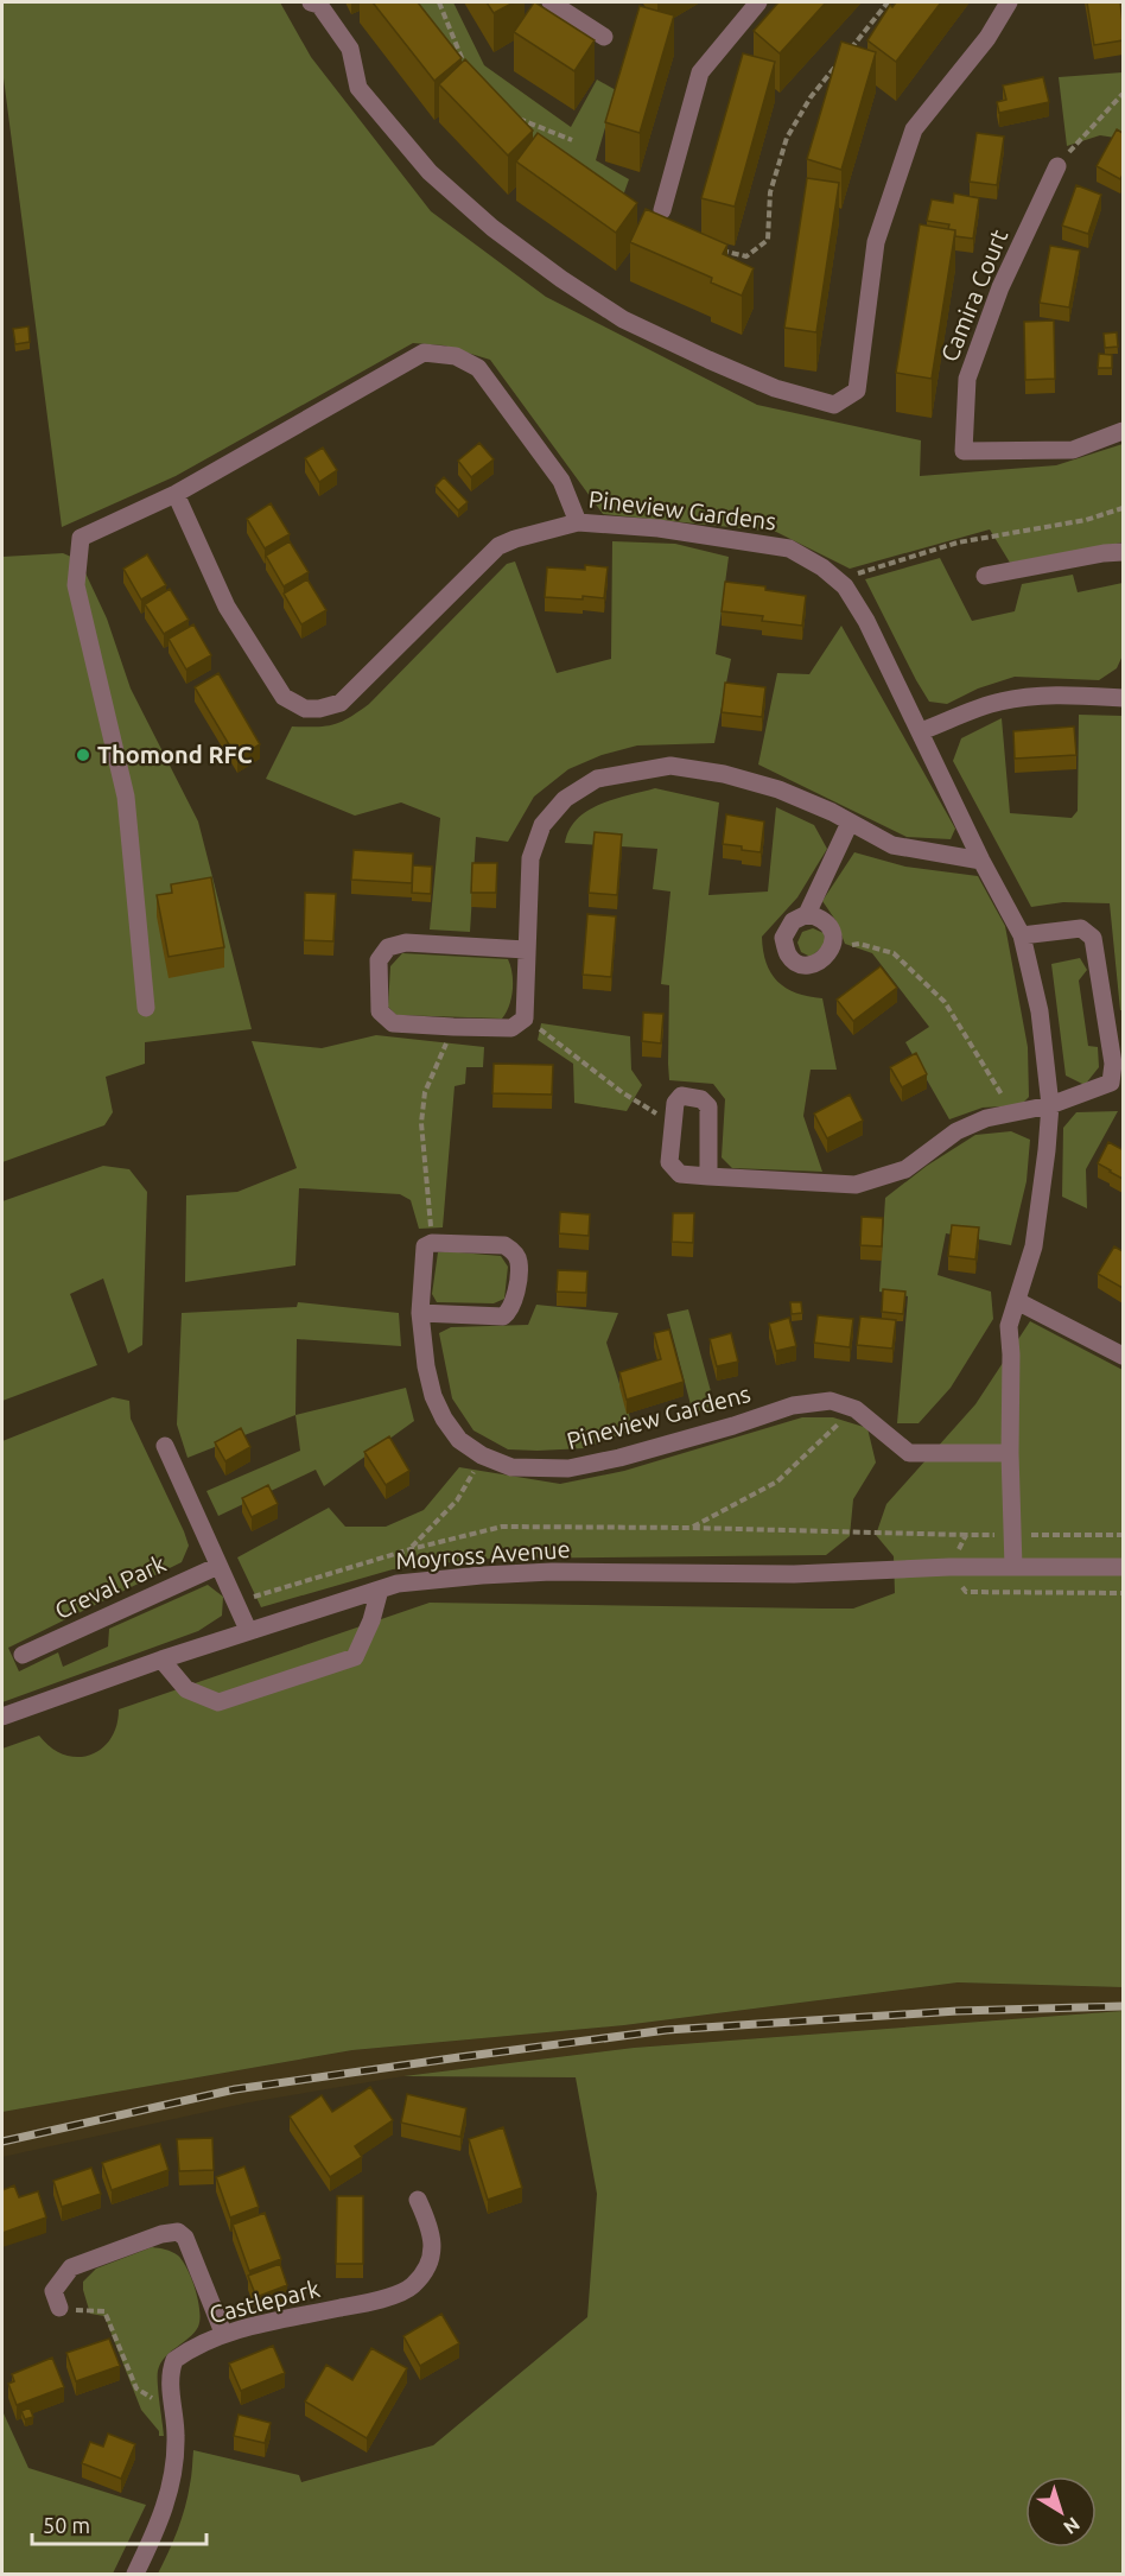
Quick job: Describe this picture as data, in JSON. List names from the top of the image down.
{
  "streets": {
    "street": [
      "Camira Court",
      "Pineview Gardens",
      "Moyross Avenue",
      "Creval Park",
      "Castlepark"
    ]
  },
  "places": ["Thomond RFC"],
  "scale_bar": "50 m",
  "north": "bottom right"
}
